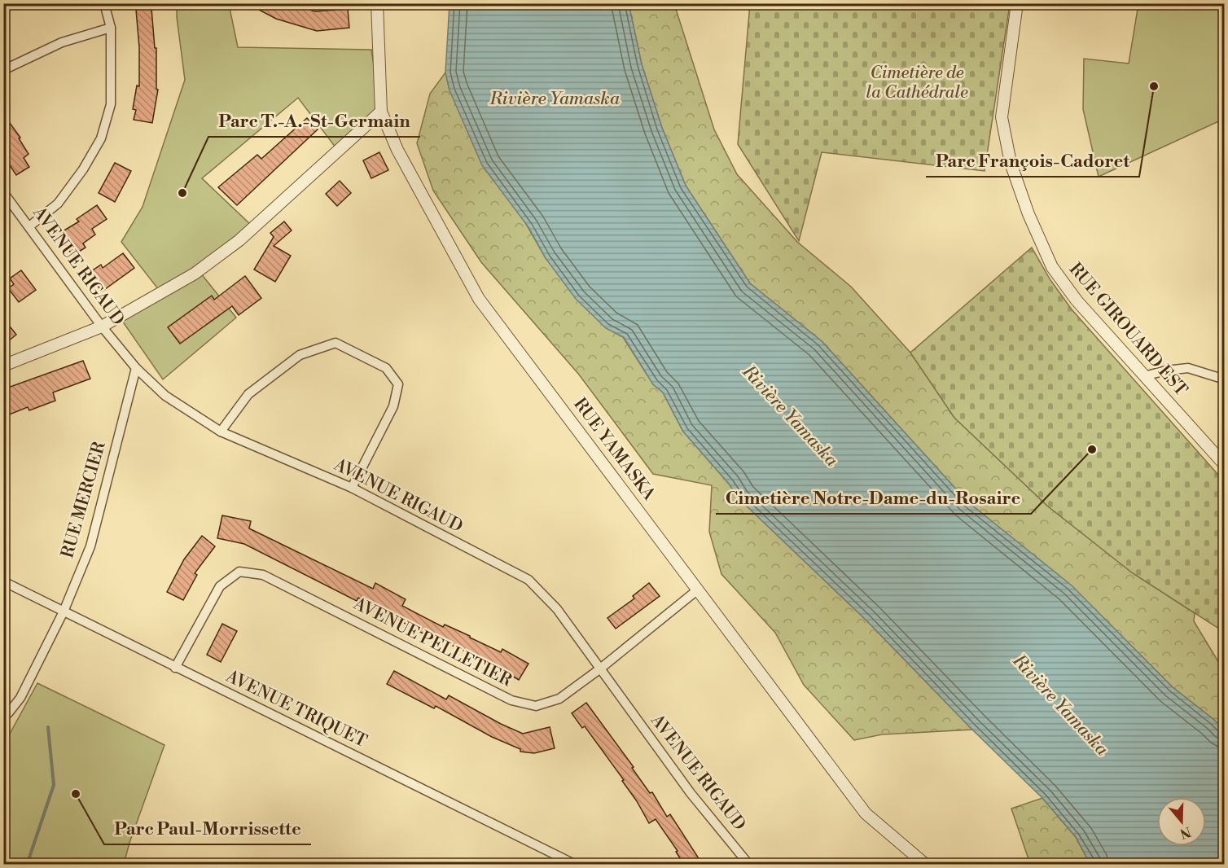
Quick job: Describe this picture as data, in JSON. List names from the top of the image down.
{
  "streets": {
    "street": [
      "AVENUE RIGAUD",
      "RUE GIROUARD EST",
      "RUE YAMASKA",
      "RUE MERCIER",
      "AVENUE PELLETIER",
      "AVENUE TRIQUET"
    ]
  },
  "crossings": [
    ["AVENUE RIGAUD", "RUE MERCIER"],
    ["AVENUE RIGAUD", "AVENUE PELLETIER"],
    ["RUE YAMASKA", "AVENUE PELLETIER"],
    ["RUE MERCIER", "AVENUE TRIQUET"],
    ["AVENUE PELLETIER", "AVENUE TRIQUET"]
  ],
  "water": ["Rivière Yamaska"],
  "parks": ["Cimetière de la Cathédrale"],
  "places": [
    "Parc François-Cadoret",
    "Parc T.-A.-St-Germain",
    "Cimetière Notre-Dame-du-Rosaire",
    "Parc Paul-Morrissette"
  ],
  "north": "bottom"
}
